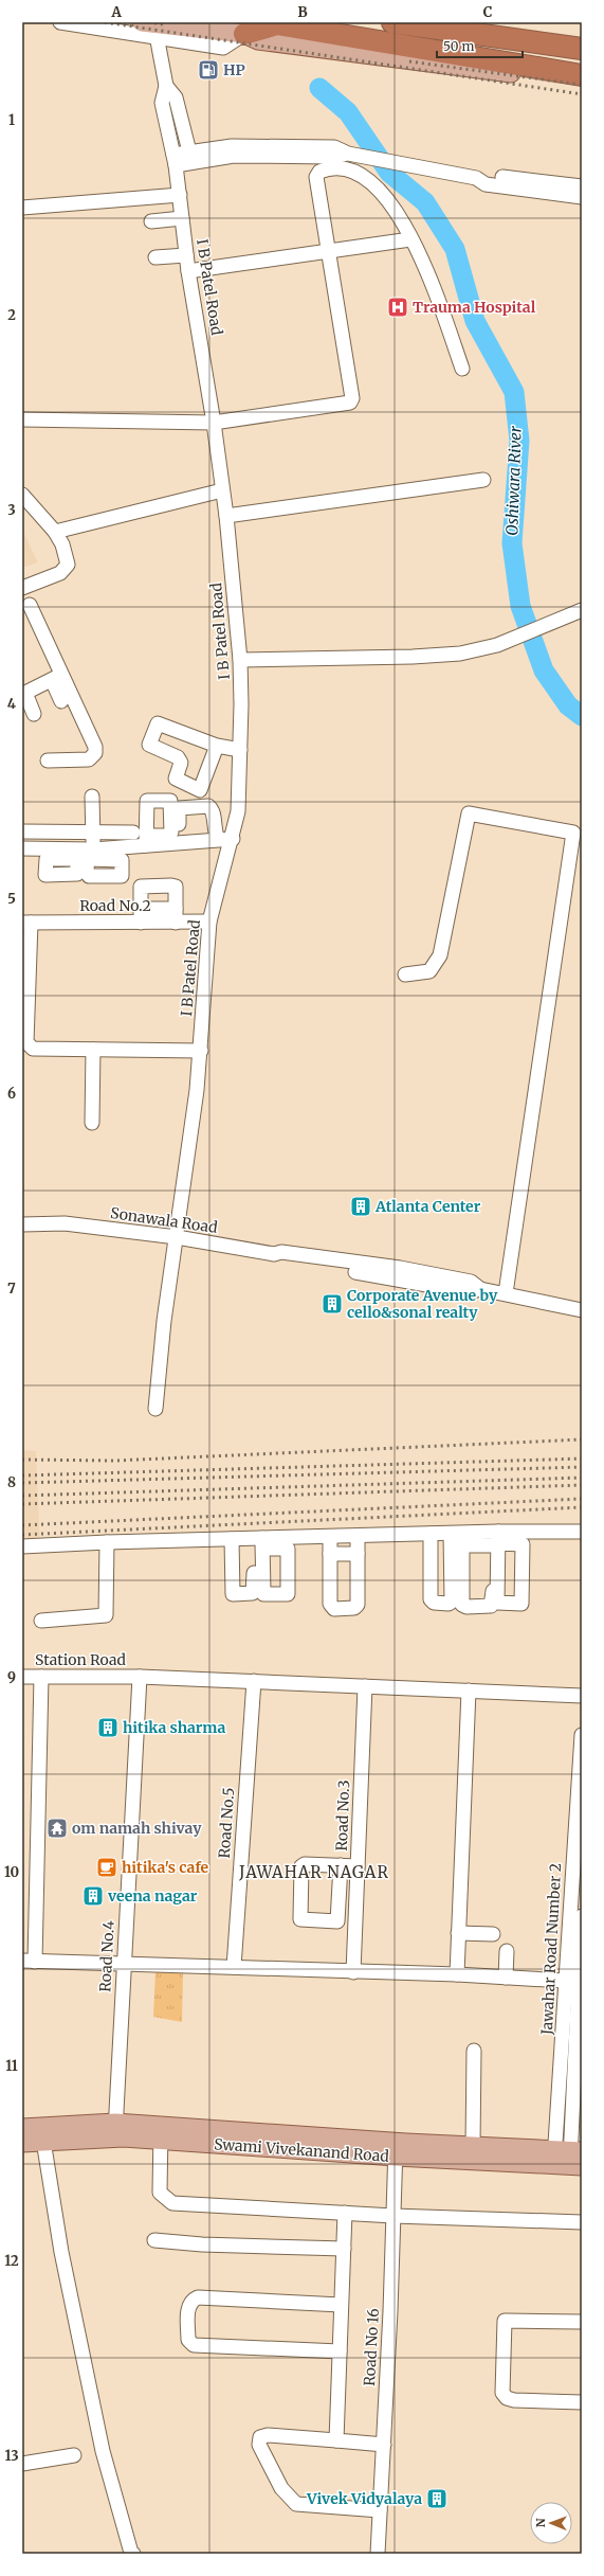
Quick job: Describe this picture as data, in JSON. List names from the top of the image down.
{
  "streets": {
    "main road": ["Swami Vivekanand Road"],
    "street": [
      "I B Patel Road",
      "Road No.2",
      "Sonawala Road",
      "Station Road",
      "Road No.3",
      "Road No.5",
      "Jawahar Road Number 2",
      "Road No.4",
      "Road No 16"
    ]
  },
  "crossings": [
    ["I B Patel Road", "Road No.2"],
    ["I B Patel Road", "Sonawala Road"],
    ["Station Road", "Road No.3"],
    ["Station Road", "Road No.5"],
    ["Station Road", "Road No.4"],
    ["Jawahar Road Number 2", "Swami Vivekanand Road"],
    ["Road No.4", "Swami Vivekanand Road"],
    ["Swami Vivekanand Road", "Road No 16"]
  ],
  "districts": ["JAWAHAR NAGAR"],
  "water": ["Oshiwara River"],
  "places": {
    "fuel station": ["HP"],
    "hospital": ["Trauma Hospital"],
    "building": [
      "Atlanta Center",
      "Corporate Avenue by cello&sonal realty",
      "hitika sharma",
      "veena nagar",
      "Vivek Vidyalaya"
    ],
    "temple": ["om namah shivay"],
    "cafe": ["hitika's cafe"]
  },
  "scale_bar": "50 m",
  "north": "left",
  "grid": {
    "columns": ["A", "B", "C"],
    "rows": [
      "1",
      "2",
      "3",
      "4",
      "5",
      "6",
      "7",
      "8",
      "9",
      "10",
      "11",
      "12",
      "13"
    ]
  }
}
